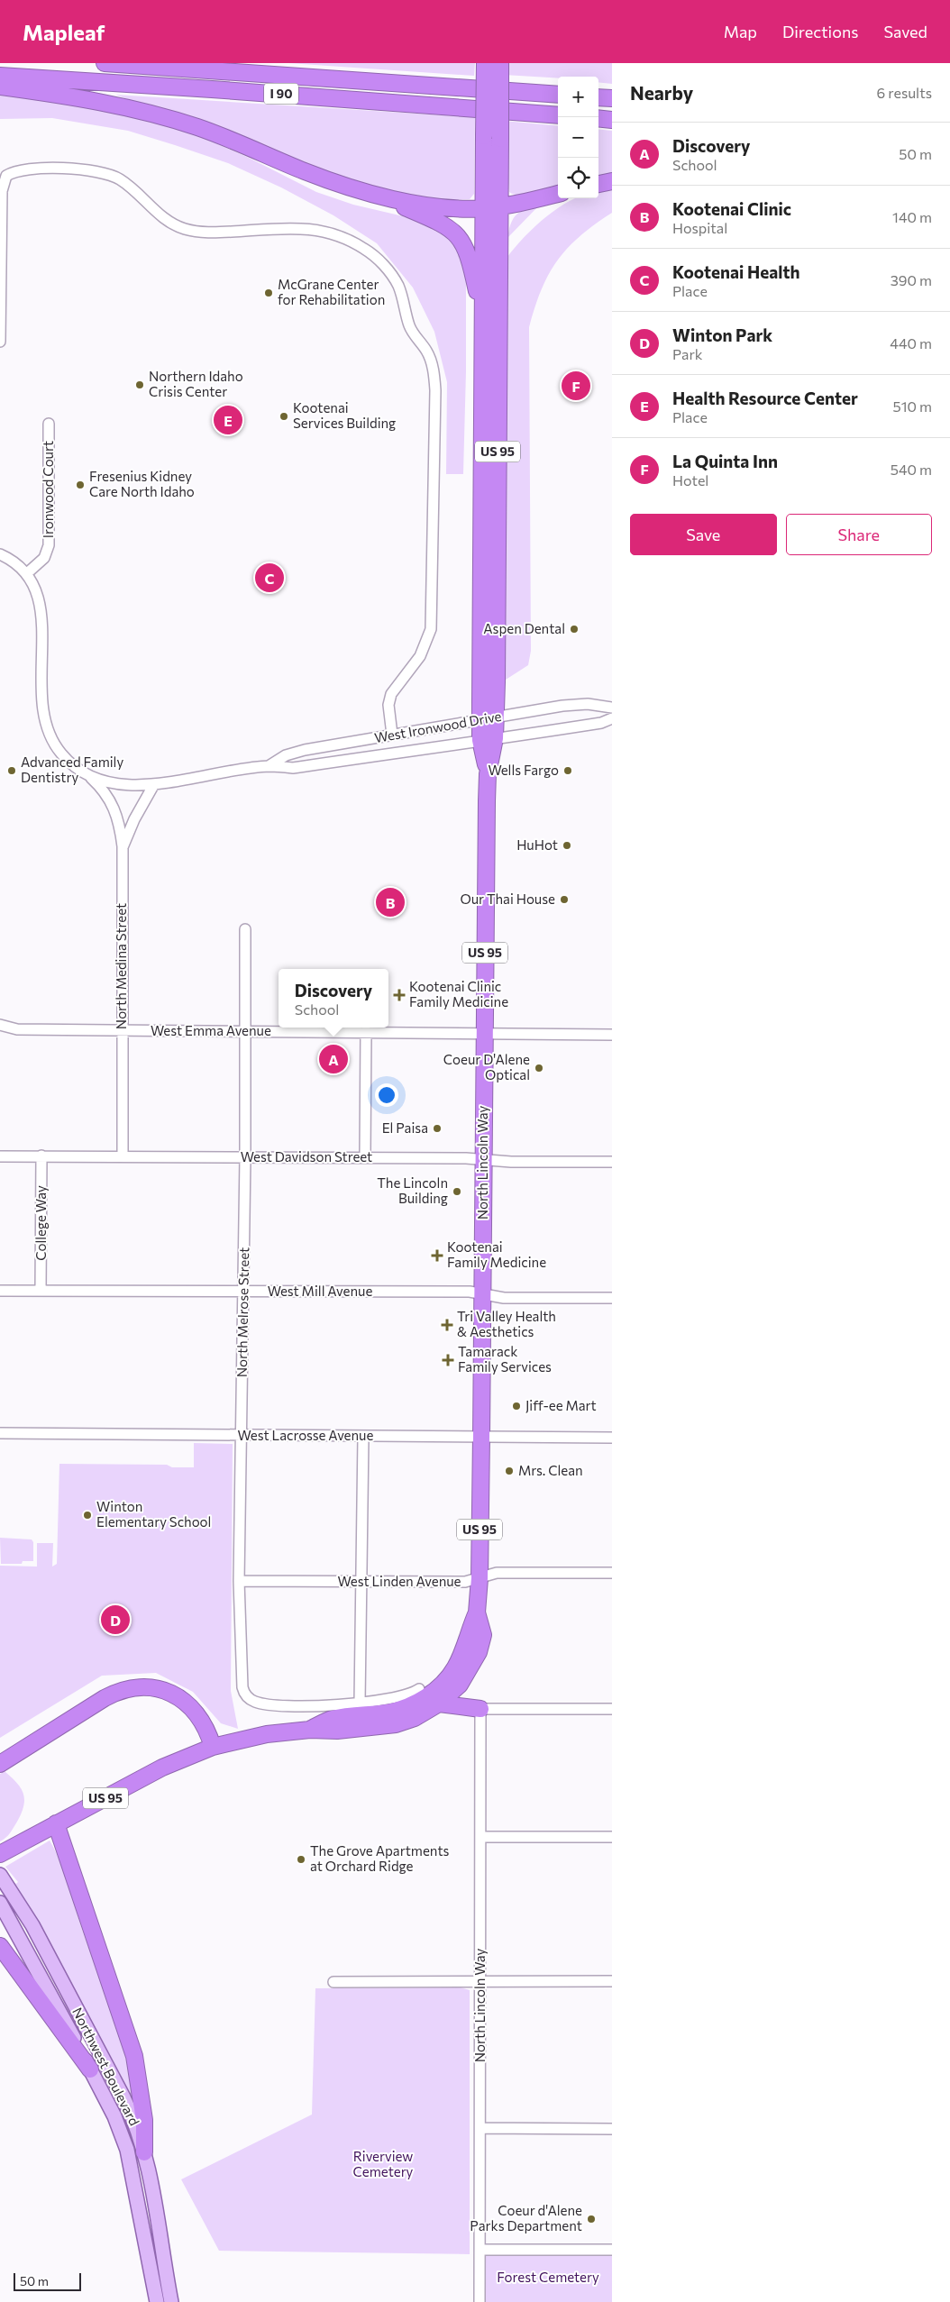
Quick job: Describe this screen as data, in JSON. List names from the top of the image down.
{
  "streets": {
    "highway": ["I 90", "US 95", "North Lincoln Way"],
    "main road": ["Northwest Boulevard"],
    "street": [
      "Ironwood Court",
      "West Ironwood Drive",
      "North Medina Street",
      "West Emma Avenue",
      "West Davidson Street",
      "College Way",
      "West Mill Avenue",
      "North Melrose Street",
      "West Lacrosse Avenue",
      "West Linden Avenue"
    ]
  },
  "crossings": [
    ["US 95", "West Ironwood Drive"],
    ["US 95", "North Lincoln Way"],
    ["US 95", "West Linden Avenue"],
    ["Ironwood Court", "West Ironwood Drive"],
    ["West Ironwood Drive", "North Medina Street"],
    ["West Ironwood Drive", "North Lincoln Way"],
    ["North Medina Street", "West Emma Avenue"],
    ["North Medina Street", "West Davidson Street"],
    ["West Emma Avenue", "North Lincoln Way"],
    ["West Emma Avenue", "North Melrose Street"],
    ["West Davidson Street", "North Lincoln Way"],
    ["West Davidson Street", "College Way"],
    ["West Davidson Street", "North Melrose Street"],
    ["North Lincoln Way", "West Mill Avenue"],
    ["North Lincoln Way", "West Lacrosse Avenue"],
    ["North Lincoln Way", "West Linden Avenue"],
    ["College Way", "West Mill Avenue"],
    ["West Mill Avenue", "North Melrose Street"],
    ["North Melrose Street", "West Lacrosse Avenue"],
    ["North Melrose Street", "West Linden Avenue"]
  ],
  "parks": ["Riverview Cemetery", "Forest Cemetery"],
  "places": {
    "other": [
      "McGrane Center for Rehabilitation",
      "Northern Idaho Crisis Center",
      "Kootenai Services Building",
      "Fresenius Kidney Care North Idaho",
      "Aspen Dental",
      "Advanced Family Dentistry",
      "Wells Fargo",
      "HuHot",
      "Our Thai House",
      "Coeur D'Alene Optical",
      "El Paisa",
      "The Lincoln Building",
      "Jiff-ee Mart",
      "Mrs. Clean",
      "Winton Elementary School",
      "The Grove Apartments at Orchard Ridge",
      "Coeur d'Alene Parks Department"
    ],
    "health": [
      "Kootenai Clinic Family Medicine",
      "Kootenai Family Medicine",
      "Tri Valley Health & Aesthetics",
      "Tamarack Family Services"
    ]
  },
  "scale_bar": "50 m",
  "page": {
    "header": "Mapleaf",
    "nav": ["Map", "Directions", "Saved"],
    "heading": ["Nearby", "6 results"],
    "map_buttons": ["+", "−"],
    "list": [
      {
        "mark": "A",
        "name": "Discovery",
        "note": "School",
        "value": "50 m"
      },
      {
        "mark": "B",
        "name": "Kootenai Clinic",
        "note": "Hospital",
        "value": "140 m"
      },
      {
        "mark": "C",
        "name": "Kootenai Health",
        "note": "Place",
        "value": "390 m"
      },
      {
        "mark": "D",
        "name": "Winton Park",
        "note": "Park",
        "value": "440 m"
      },
      {
        "mark": "E",
        "name": "Health Resource Center",
        "note": "Place",
        "value": "510 m"
      },
      {
        "mark": "F",
        "name": "La Quinta Inn",
        "note": "Hotel",
        "value": "540 m"
      }
    ],
    "pins": [
      "F",
      "E",
      "C",
      "B",
      "A",
      "D"
    ],
    "buttons": ["Save", "Share"],
    "popup": ["Discovery", "School"],
    "scale": "50 m"
  }
}
